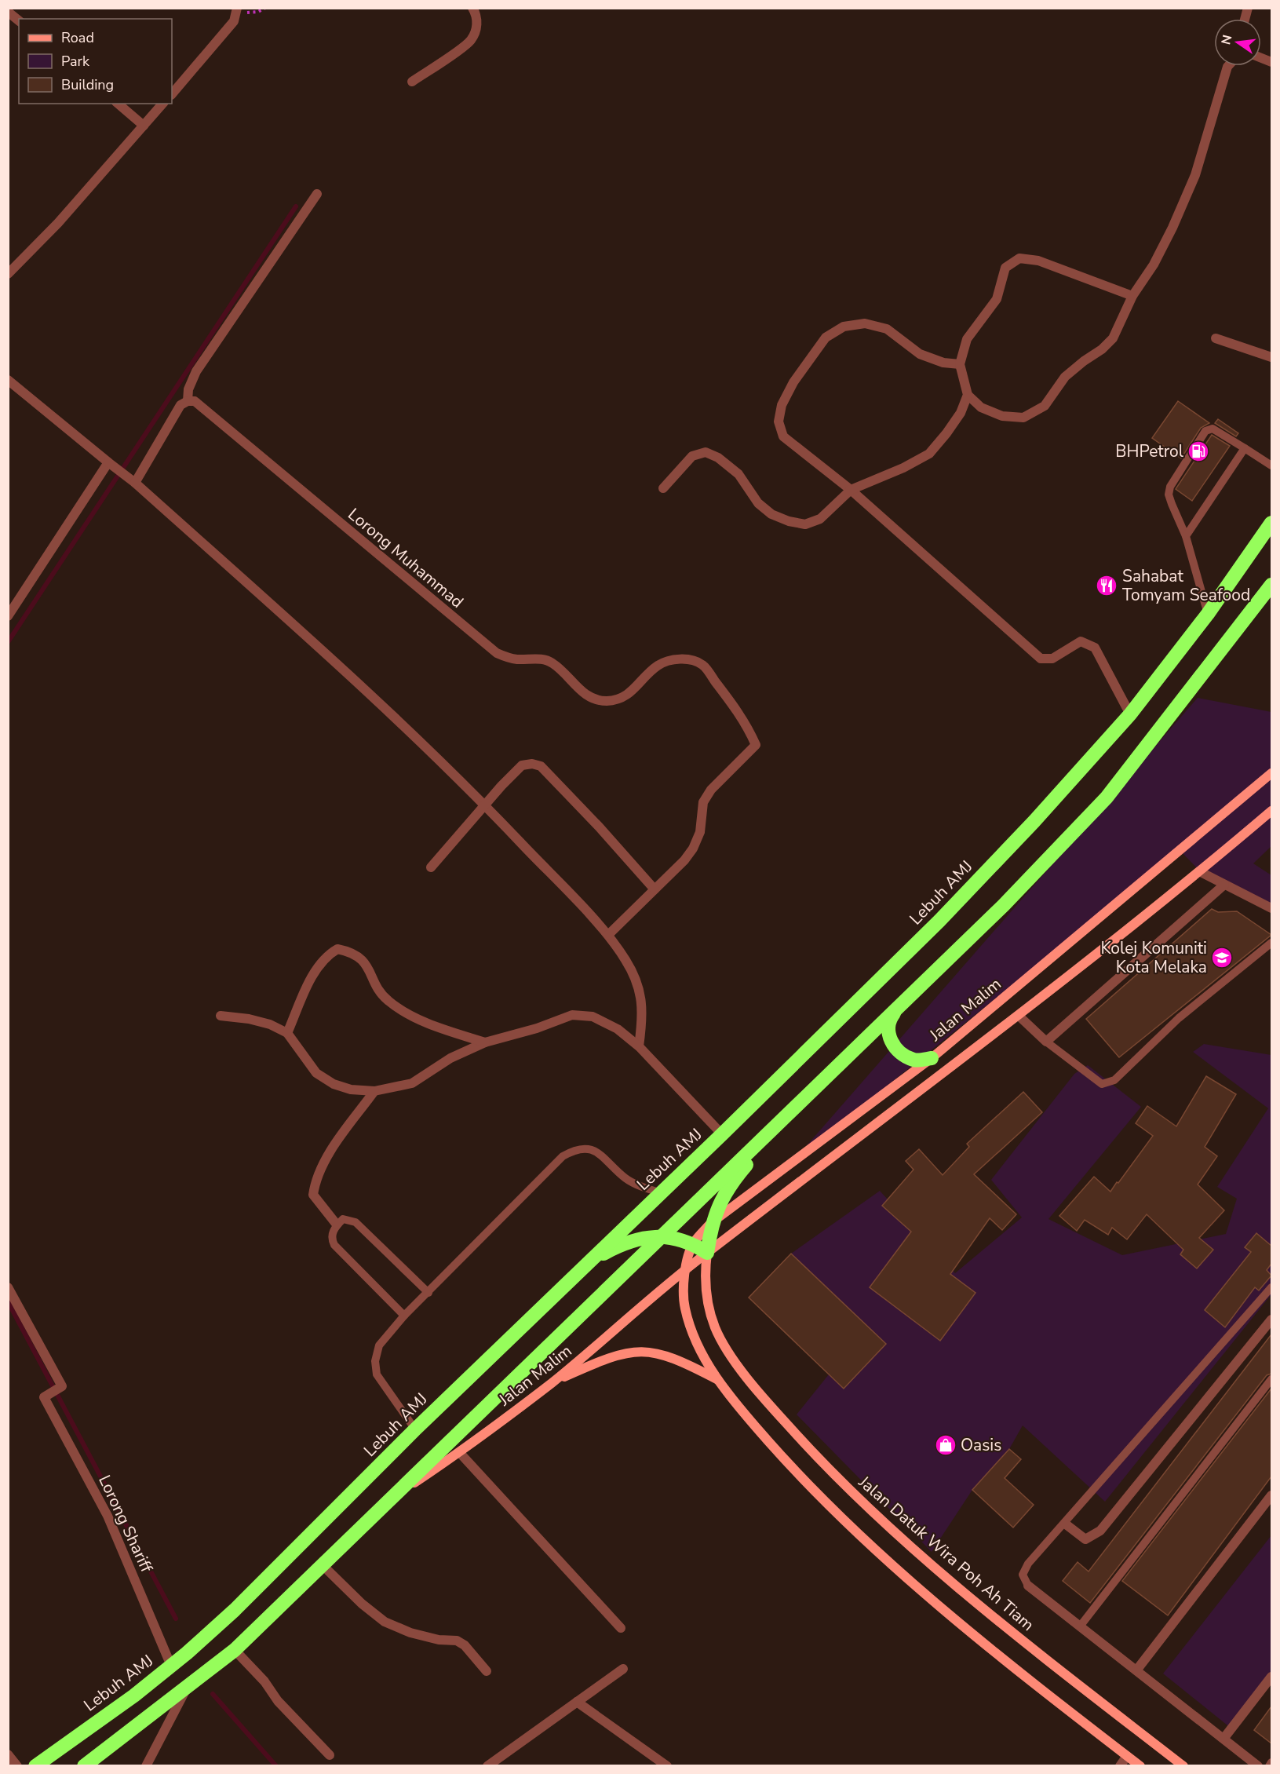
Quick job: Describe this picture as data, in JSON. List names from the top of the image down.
{
  "streets": {
    "highway": ["Lebuh AMJ"],
    "main road": ["Jalan Malim", "Jalan Datuk Wira Poh Ah Tiam"],
    "street": ["Lorong Muhammad", "Lorong Shariff"]
  },
  "crossings": [
    ["Lebuh AMJ", "Lorong Shariff"],
    ["Jalan Malim", "Jalan Datuk Wira Poh Ah Tiam"]
  ],
  "places": {
    "fuel station": ["BHPetrol"],
    "restaurant": ["Sahabat Tomyam Seafood"],
    "school or university": ["Kolej Komuniti Kota Melaka"],
    "shop": ["Oasis"]
  },
  "legend": ["Road", "Park", "Building"],
  "north": "left"
}
